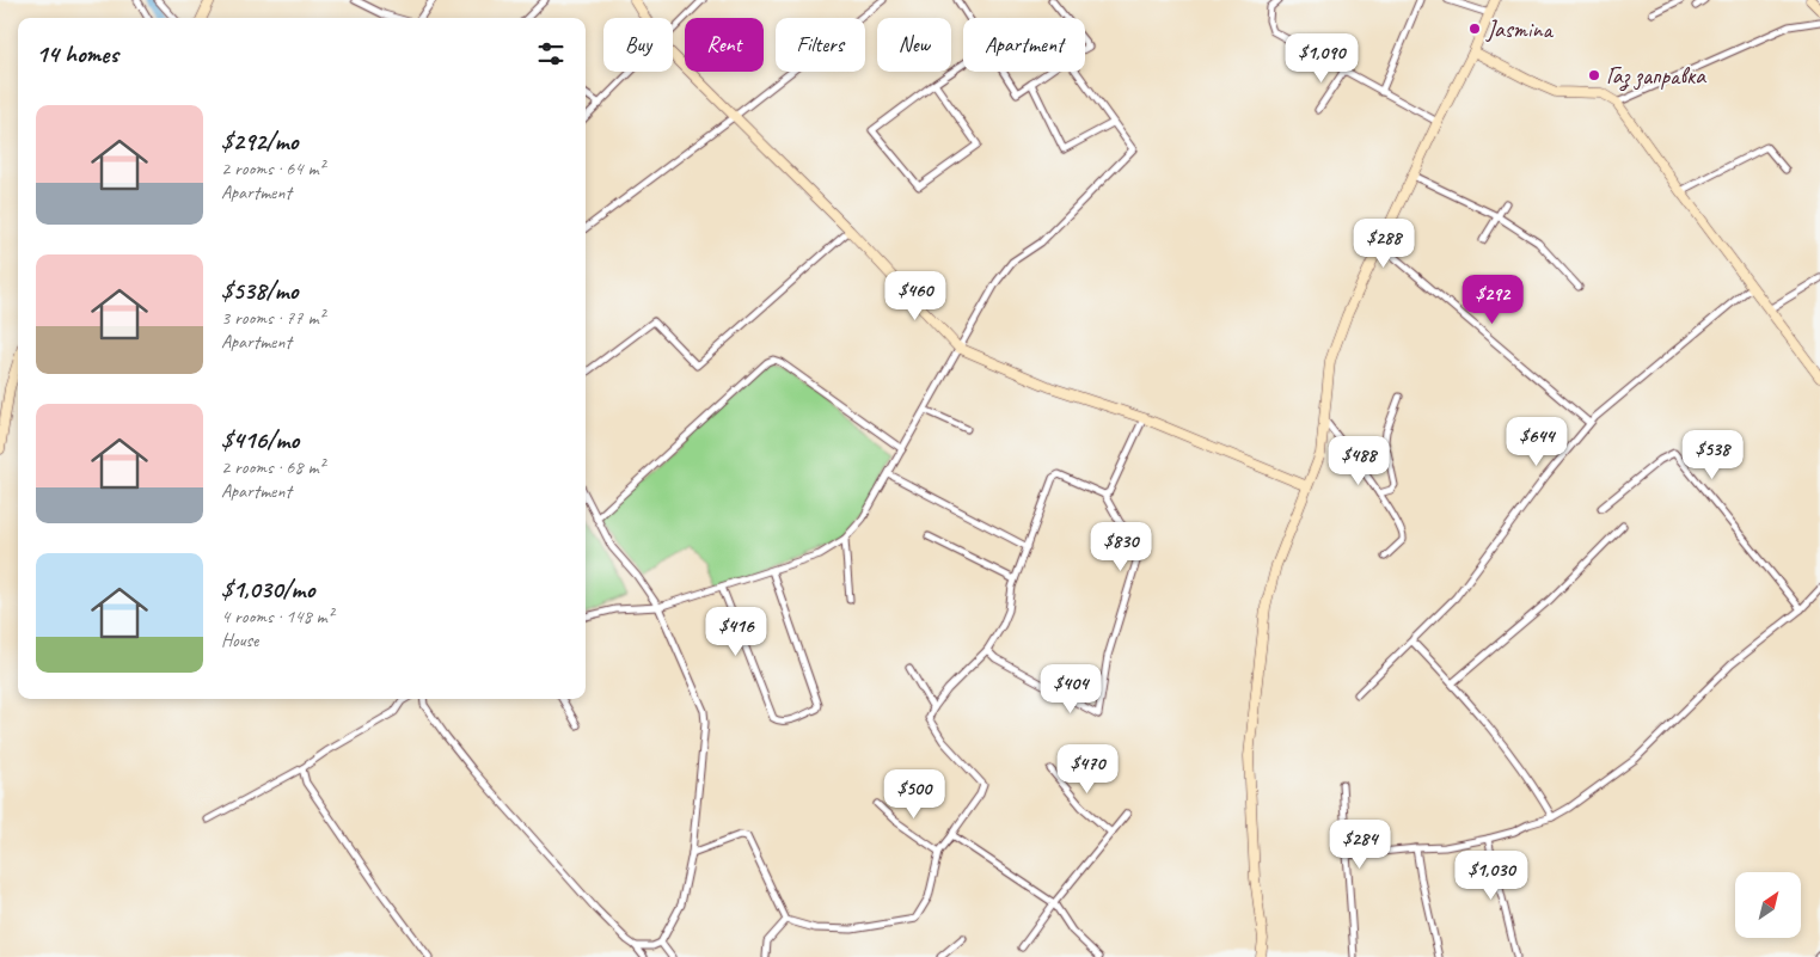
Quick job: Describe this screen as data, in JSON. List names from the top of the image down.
{
  "places": ["Jasmina", "Газ заправка"],
  "north": "top right",
  "page": {
    "chip": [
      "Buy",
      "Rent",
      "Filters",
      "New",
      "Apartment"
    ],
    "heading": "14 homes",
    "price": [
      "$1,090",
      "$288",
      "$460",
      "$292",
      "$644",
      "$538",
      "$488",
      "$830",
      "$416",
      "$404",
      "$470",
      "$500",
      "$284",
      "$1,030"
    ],
    "list": [
      {
        "name": "$292/mo",
        "note": "2 rooms · 64 m² · Apartment"
      },
      {
        "name": "$538/mo",
        "note": "3 rooms · 77 m² · Apartment"
      },
      {
        "name": "$416/mo",
        "note": "2 rooms · 68 m² · Apartment"
      },
      {
        "name": "$1,030/mo",
        "note": "4 rooms · 148 m² · House"
      }
    ]
  }
}
